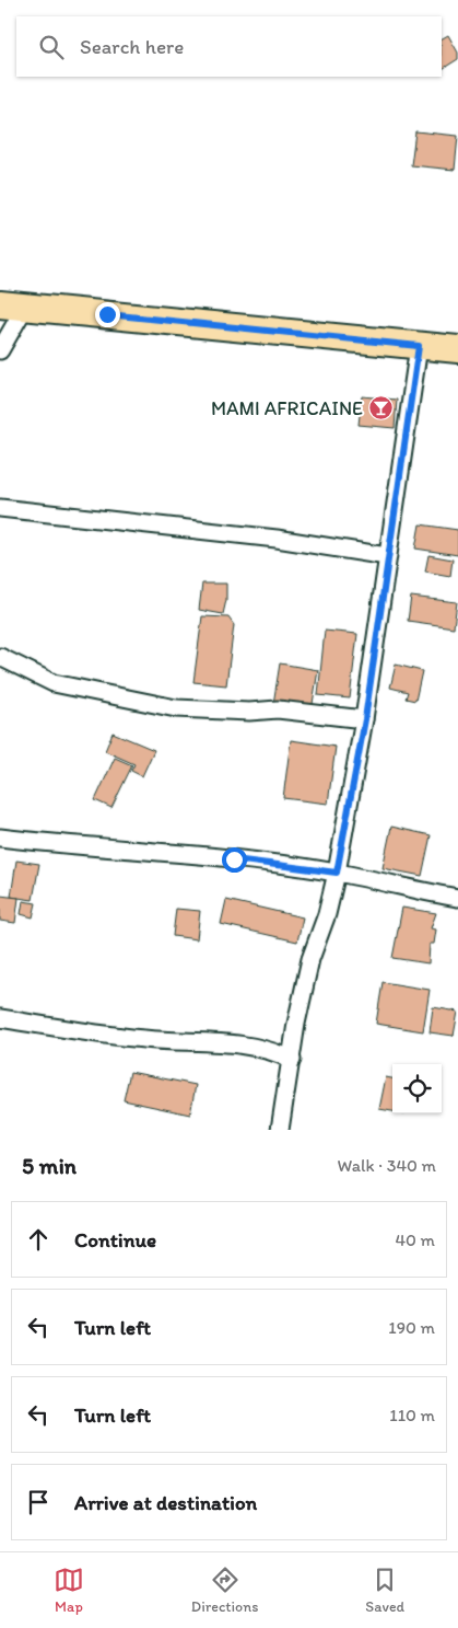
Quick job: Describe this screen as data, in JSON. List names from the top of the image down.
{
  "places": {
    "bar": ["MAMI AFRICAINE"]
  },
  "page": {
    "search": "Search here",
    "heading": ["5 min", "Walk · 340 m"],
    "list": [
      ["Continue", "40 m"],
      ["Turn left", "190 m"],
      ["Turn left", "110 m"],
      "Arrive at destination"
    ],
    "nav": ["Map", "Directions", "Saved"]
  }
}
